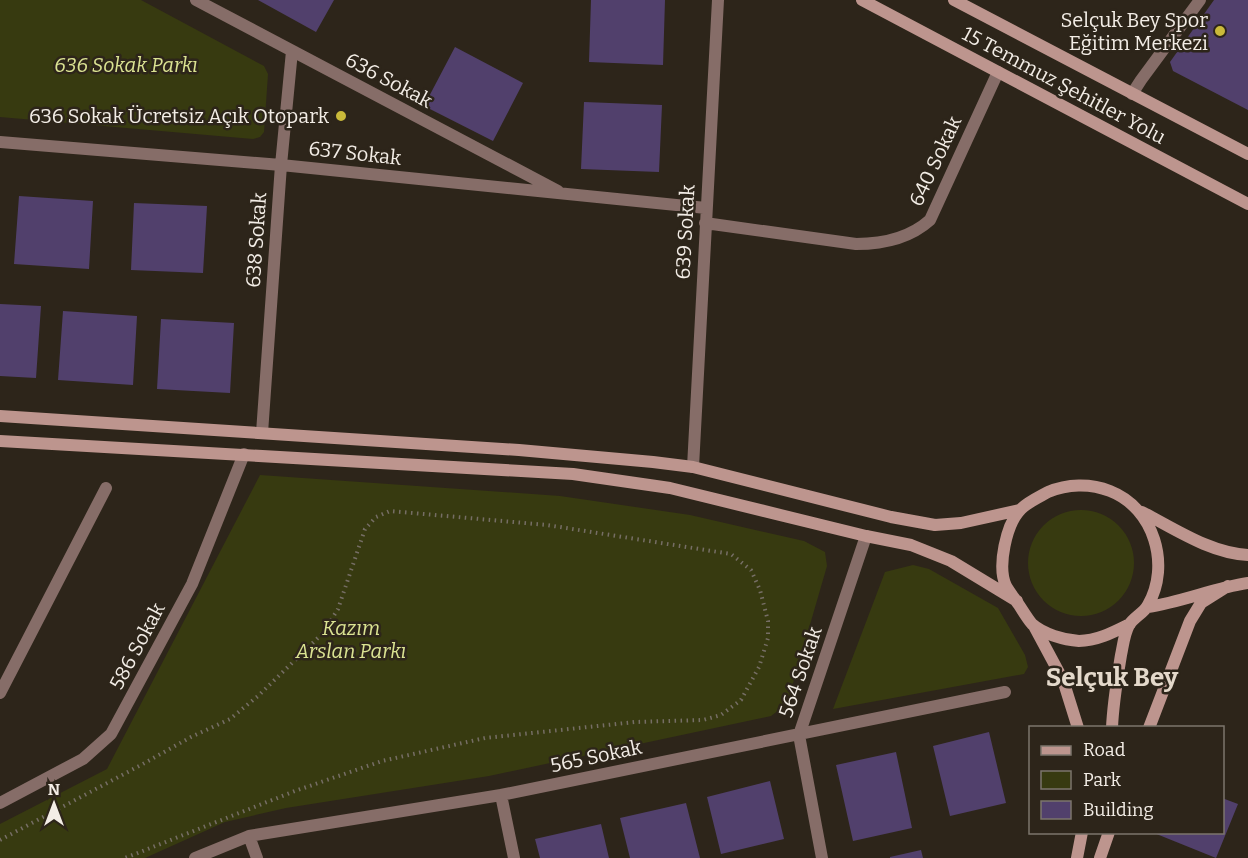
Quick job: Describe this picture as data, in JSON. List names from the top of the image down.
{
  "streets": {
    "street": [
      "636 Sokak",
      "15 Temmuz Şehitler Yolu",
      "637 Sokak",
      "640 Sokak",
      "639 Sokak",
      "638 Sokak",
      "586 Sokak",
      "564 Sokak",
      "565 Sokak"
    ]
  },
  "crossings": [
    ["636 Sokak", "637 Sokak"],
    ["636 Sokak", "638 Sokak"],
    ["15 Temmuz Şehitler Yolu", "640 Sokak"],
    ["637 Sokak", "639 Sokak"],
    ["637 Sokak", "638 Sokak"],
    ["640 Sokak", "639 Sokak"],
    ["564 Sokak", "565 Sokak"]
  ],
  "districts": ["Selçuk Bey"],
  "parks": ["636 Sokak Parkı", "Kazım Arslan Parkı"],
  "places": ["Selçuk Bey Spor Eğitim Merkezi", "636 Sokak Ücretsiz Açık Otopark"],
  "legend": ["Road", "Park", "Building"],
  "north": "top"
}
